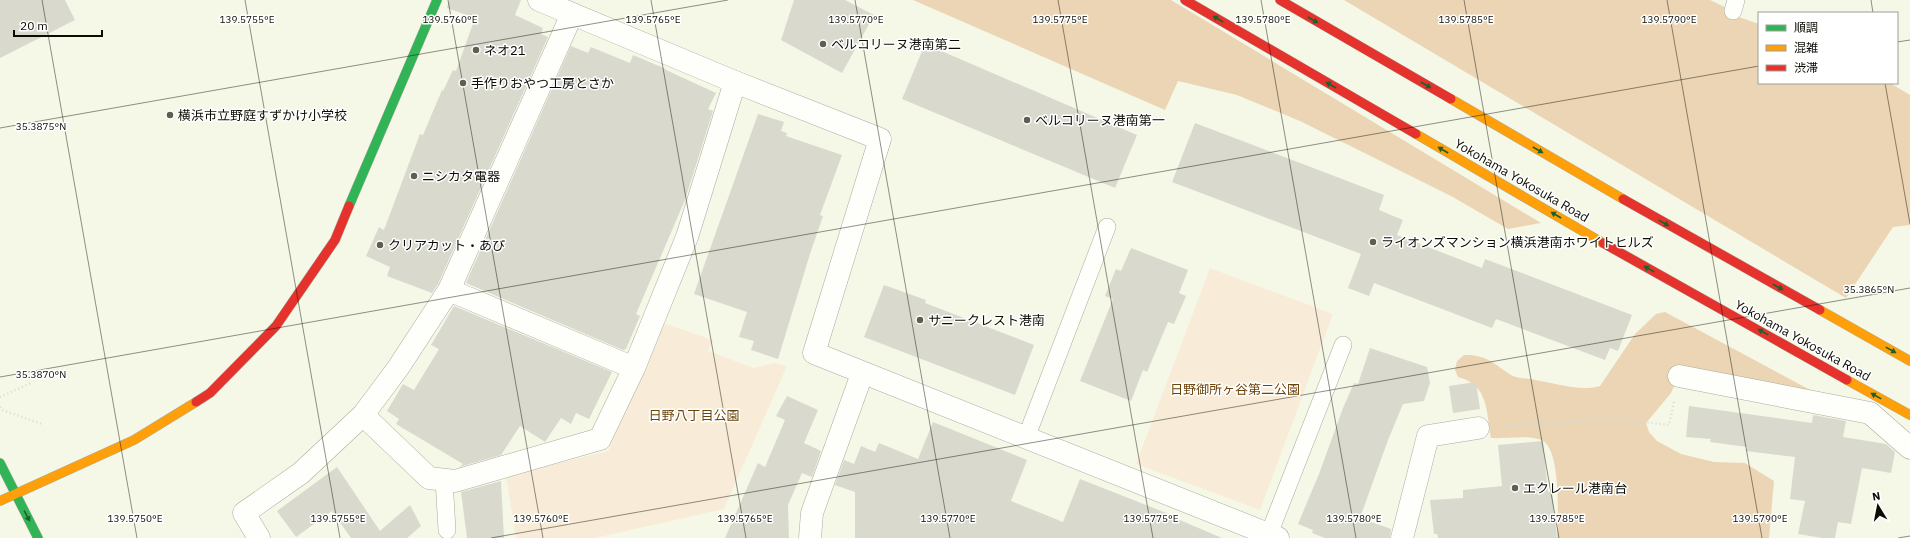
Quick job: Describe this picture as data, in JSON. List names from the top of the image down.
{
  "streets": {
    "main road": ["Yokohama Yokosuka Road"]
  },
  "parks": ["日野御所ヶ谷第二公園", "日野八丁目公園"],
  "places": [
    "ベルコリーヌ港南第二",
    "ネオ21",
    "手作りおやつ工房とさか",
    "横浜市立野庭すずかけ小学校",
    "ベルコリーヌ港南第一",
    "ニシカタ電器",
    "ライオンズマンション横浜港南ホワイトヒルズ",
    "クリアカット・あぴ",
    "サニークレスト港南",
    "エクレール港南台"
  ],
  "legend": ["順調", "混雑", "渋滞"],
  "scale_bar": "20 m",
  "north": "top",
  "coordinates": [
    "139.5755°E",
    "139.5760°E",
    "139.5765°E",
    "139.5770°E",
    "139.5775°E",
    "139.5780°E",
    "139.5785°E",
    "139.5790°E",
    "35.3875°N",
    "35.3865°N",
    "35.3870°N",
    "139.5750°E"
  ]
}
